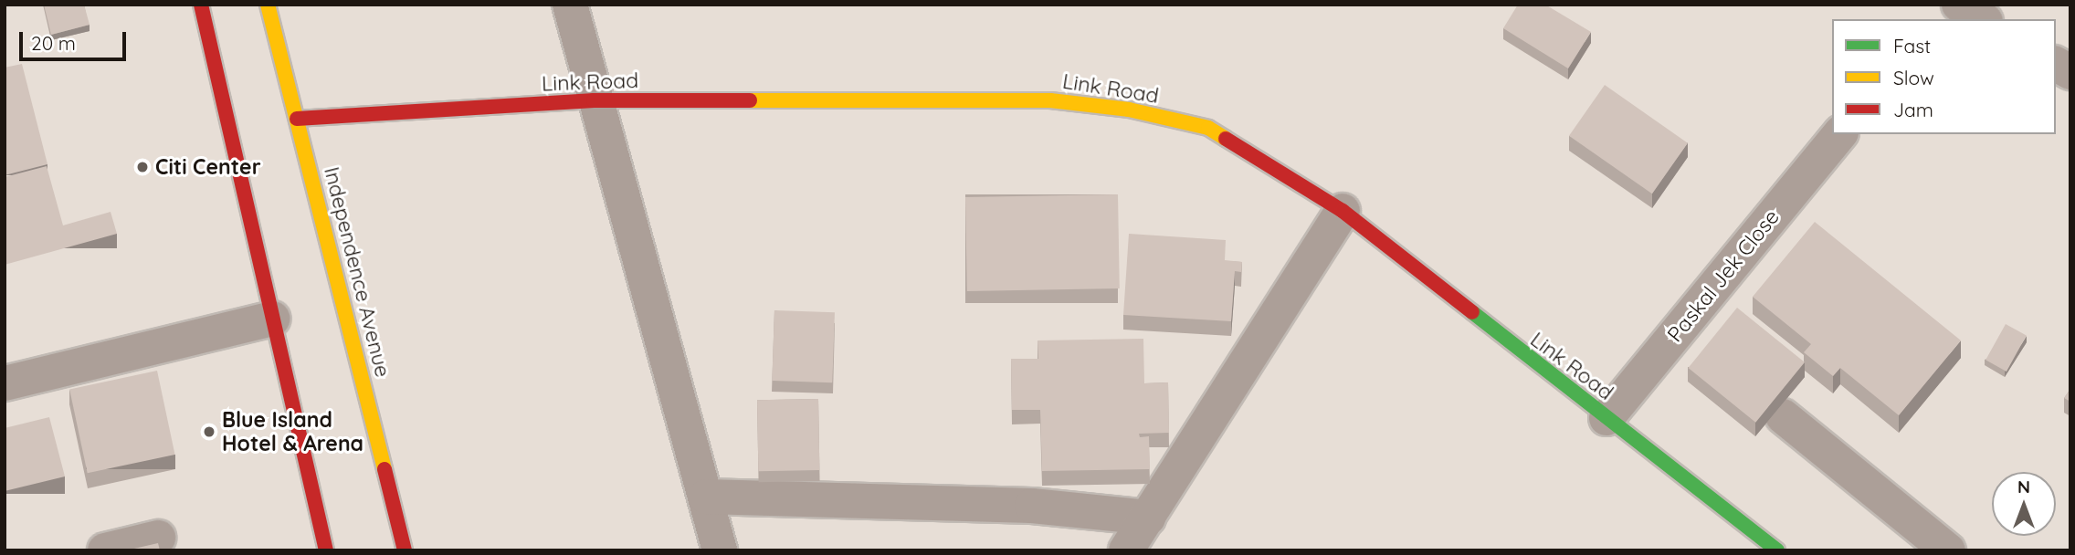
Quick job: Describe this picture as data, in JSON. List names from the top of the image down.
{
  "streets": {
    "street": ["Link Road", "Independence Avenue", "Paskal Jek Close"]
  },
  "crossings": [
    ["Link Road", "Independence Avenue"],
    ["Link Road", "Paskal Jek Close"]
  ],
  "places": ["Citi Center", "Blue Island Hotel & Arena"],
  "legend": ["Fast", "Slow", "Jam"],
  "scale_bar": "20 m",
  "north": "top"
}
